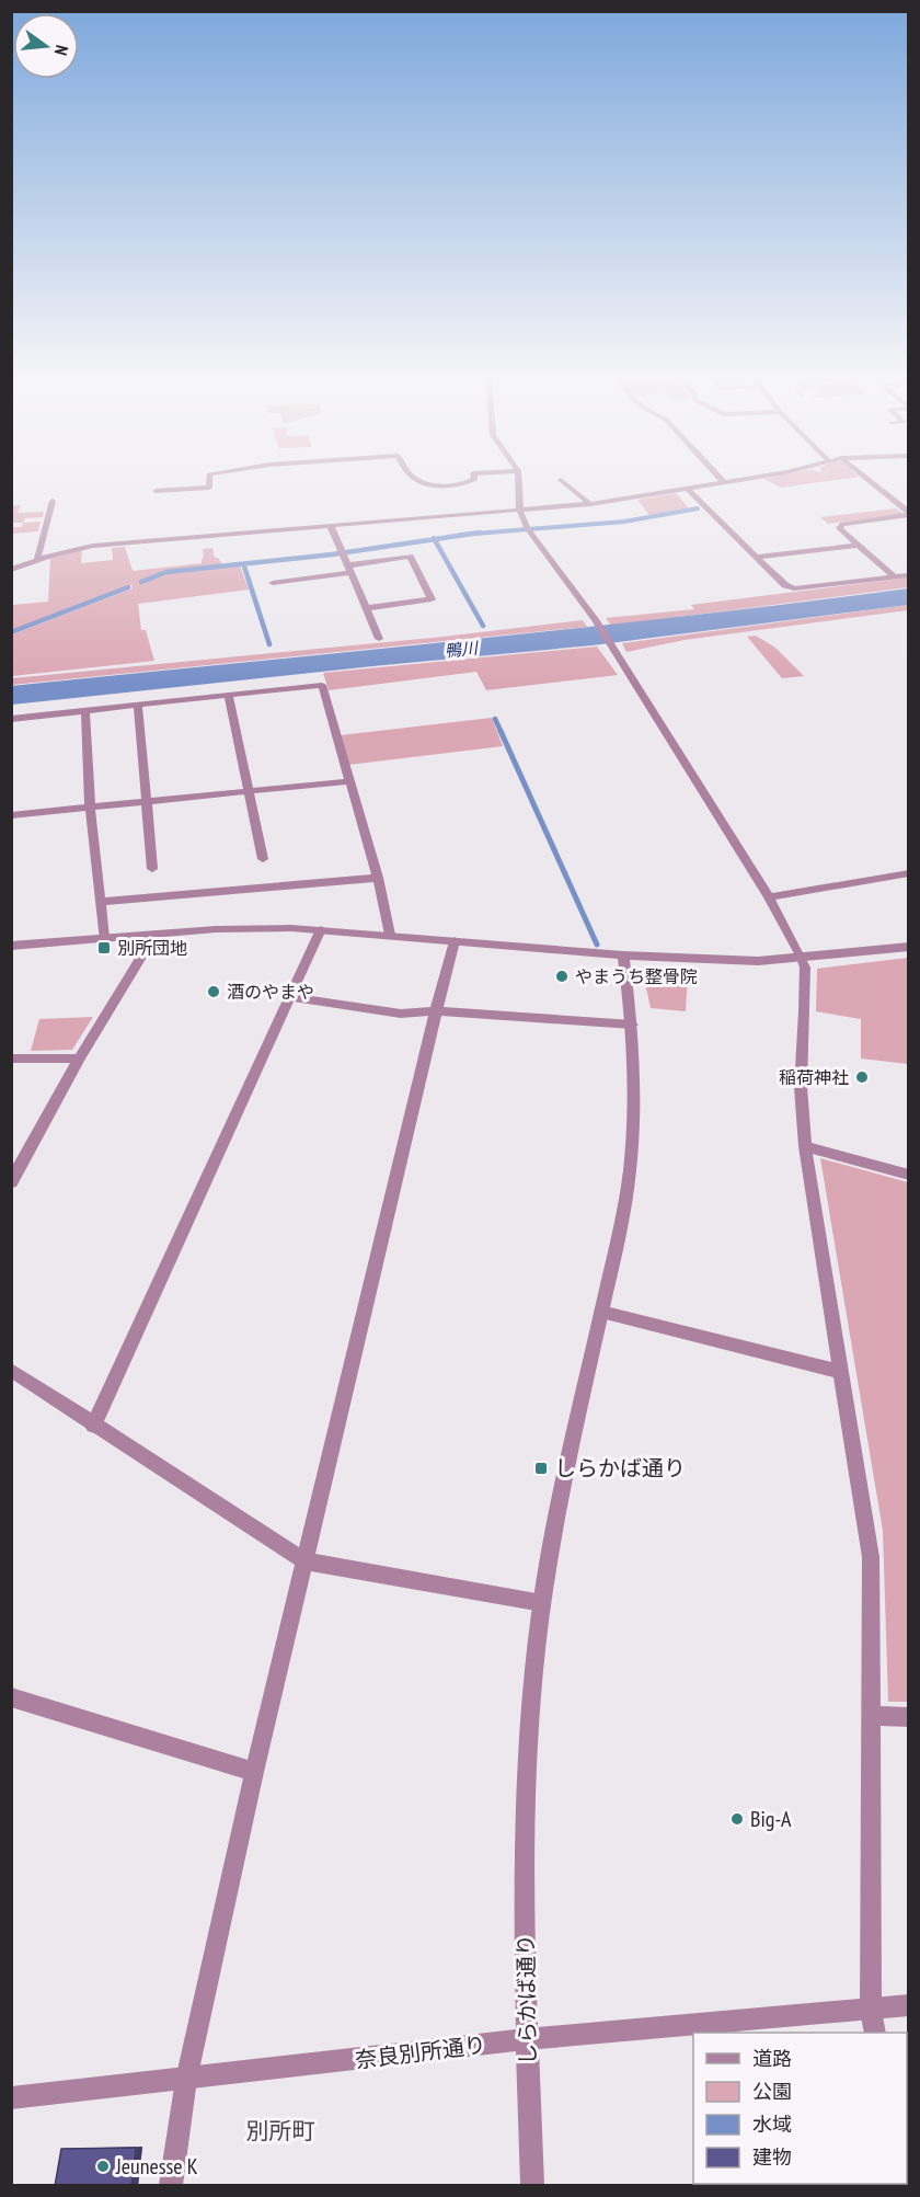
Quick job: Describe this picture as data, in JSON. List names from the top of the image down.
{
  "streets": {
    "street": ["しらかば通り", "奈良別所通り"]
  },
  "crossings": [
    ["しらかば通り", "奈良別所通り"]
  ],
  "districts": ["別所町"],
  "water": ["鴨川"],
  "places": {
    "transit": ["別所団地", "しらかば通り"],
    "other": [
      "やまうち整骨院",
      "酒のやまや",
      "稲荷神社",
      "Big-A",
      "Jeunesse K"
    ]
  },
  "legend": [
    "道路",
    "公園",
    "水域",
    "建物"
  ],
  "north": "right"
}
